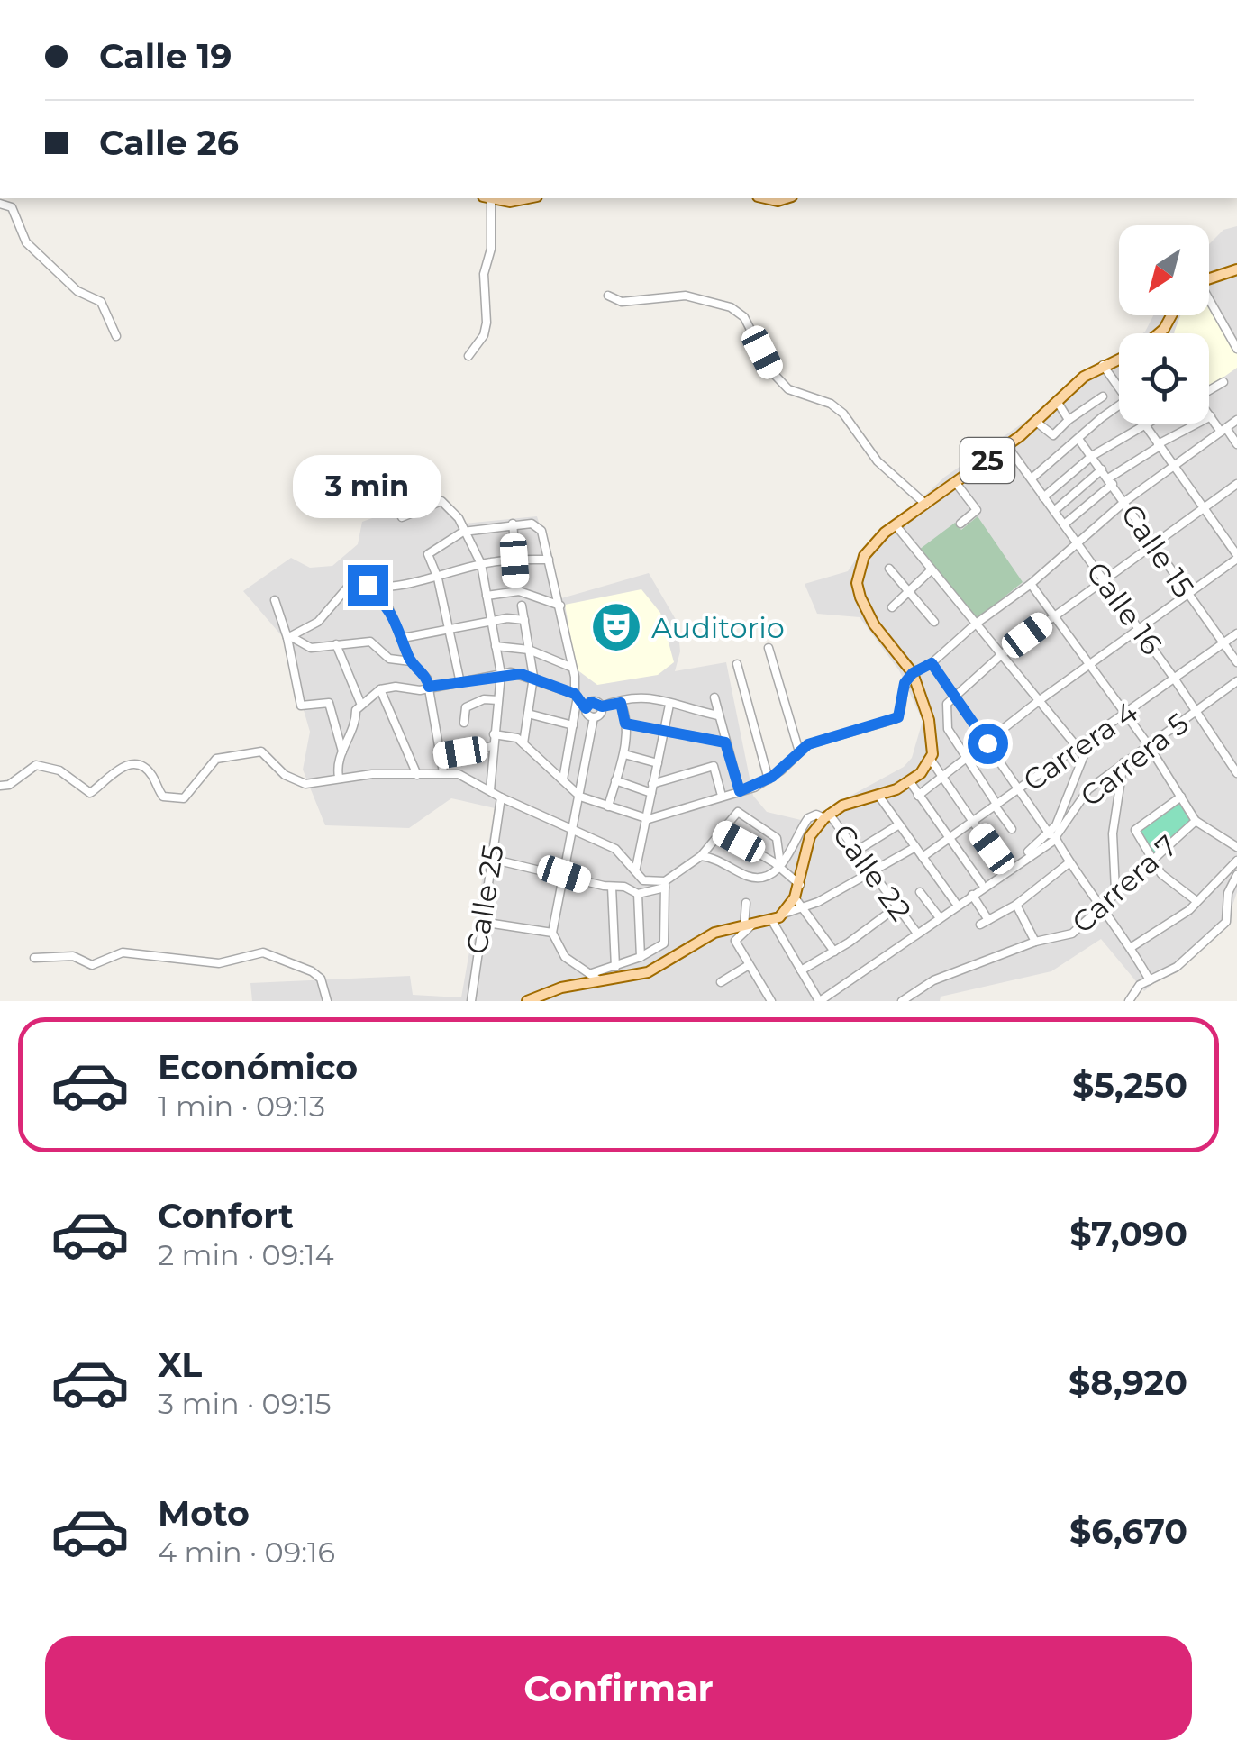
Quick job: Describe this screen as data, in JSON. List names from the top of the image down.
{
  "streets": {
    "main road": ["25"],
    "street": [
      "Calle 15",
      "Calle 16",
      "Carrera 4",
      "Carrera 5",
      "Calle 22",
      "Carrera 7",
      "Calle 25"
    ]
  },
  "crossings": [
    ["25", "Calle 16"],
    ["Calle 15", "Carrera 4"],
    ["Calle 16", "Carrera 4"],
    ["Calle 16", "Carrera 5"],
    ["Carrera 4", "Carrera 5"],
    ["Carrera 5", "Calle 22"]
  ],
  "places": {
    "theatre": ["Auditorio"]
  },
  "north": "bottom left",
  "page": {
    "banner": ["Calle 19", "Calle 26"],
    "bubble": "3 min",
    "list": [
      {
        "name": "Económico",
        "note": "1 min · 09:13",
        "value": "$5,250"
      },
      {
        "name": "Confort",
        "note": "2 min · 09:14",
        "value": "$7,090"
      },
      {
        "name": "XL",
        "note": "3 min · 09:15",
        "value": "$8,920"
      },
      {
        "name": "Moto",
        "note": "4 min · 09:16",
        "value": "$6,670"
      }
    ],
    "buttons": "Confirmar"
  }
}
